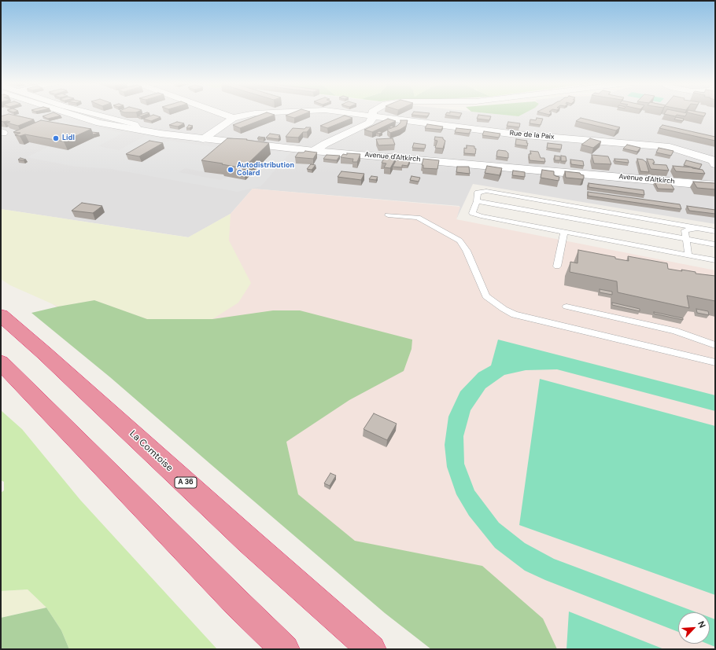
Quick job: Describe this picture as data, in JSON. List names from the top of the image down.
{
  "streets": {
    "highway": ["La Comtoise", "A 36"],
    "street": ["Rue de la Paix", "Avenue d'Altkirch"]
  },
  "crossings": [
    ["Rue de la Paix", "Avenue d'Altkirch"]
  ],
  "places": ["Lidl", "Autodistribution Colard"],
  "north": "top right"
}
